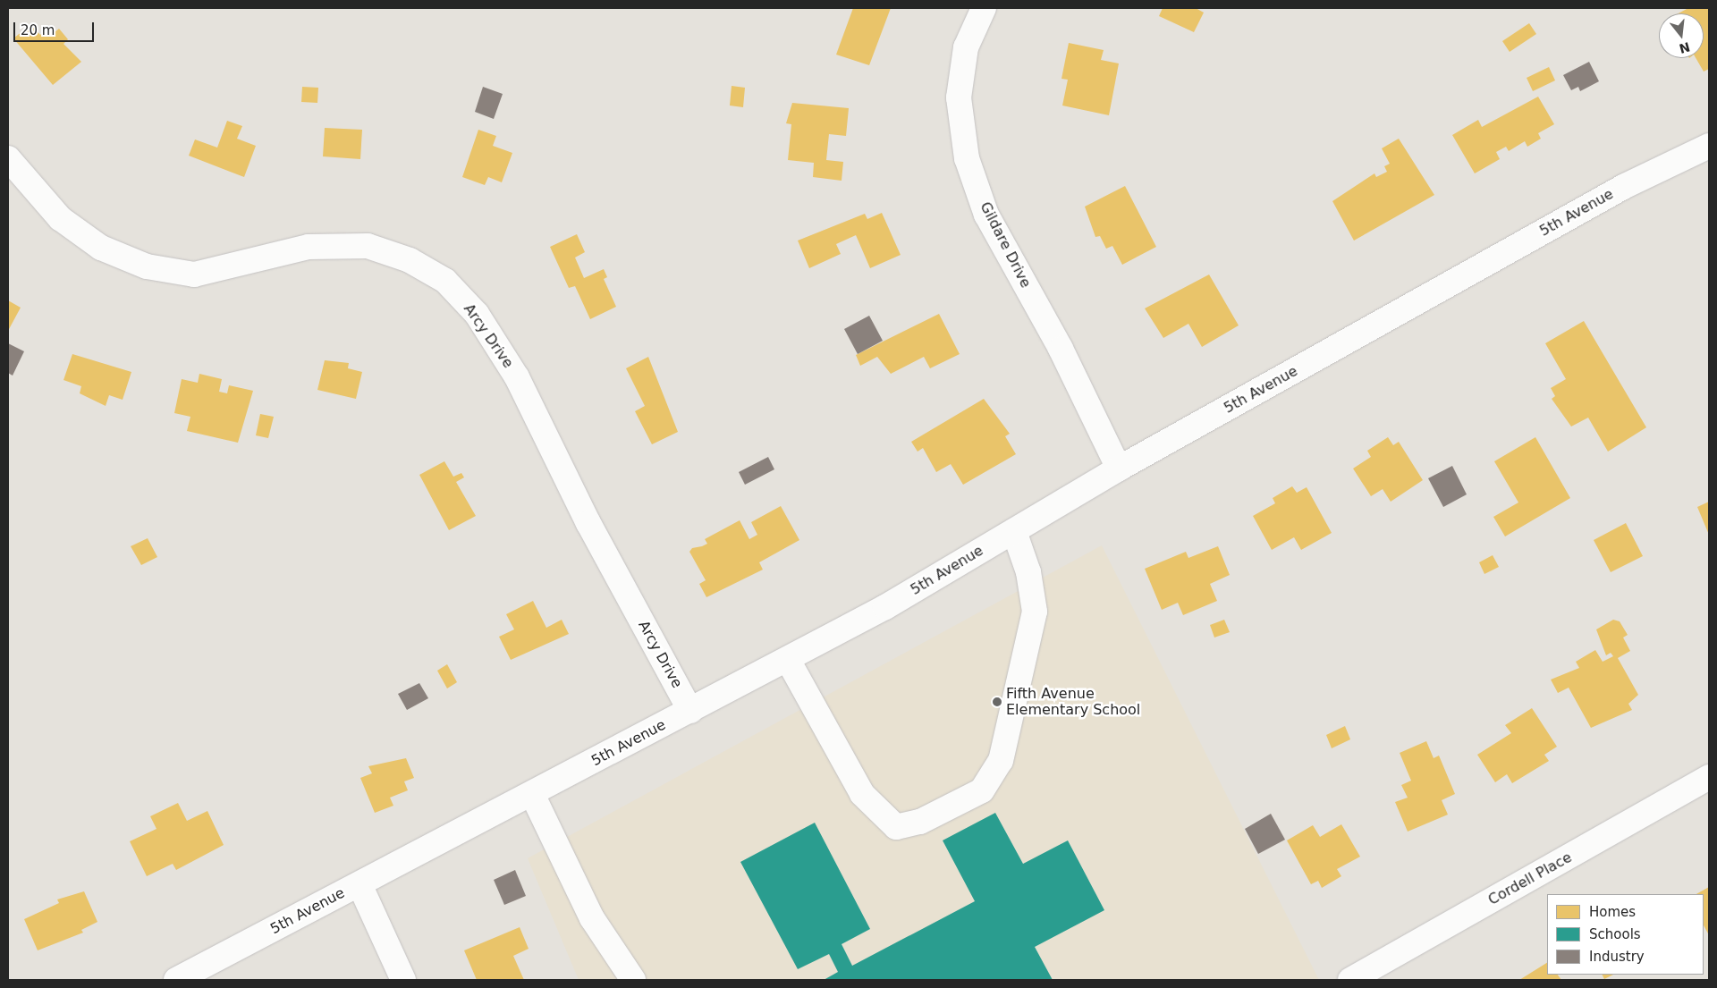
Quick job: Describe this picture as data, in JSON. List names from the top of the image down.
{
  "streets": {
    "street": [
      "5th Avenue",
      "Gildare Drive",
      "Arcy Drive",
      "Cordell Place"
    ]
  },
  "crossings": [
    ["5th Avenue", "Gildare Drive"],
    ["5th Avenue", "Arcy Drive"]
  ],
  "places": ["Fifth Avenue Elementary School"],
  "legend": ["Homes", "Schools", "Industry"],
  "scale_bar": "20 m",
  "north": "bottom"
}
